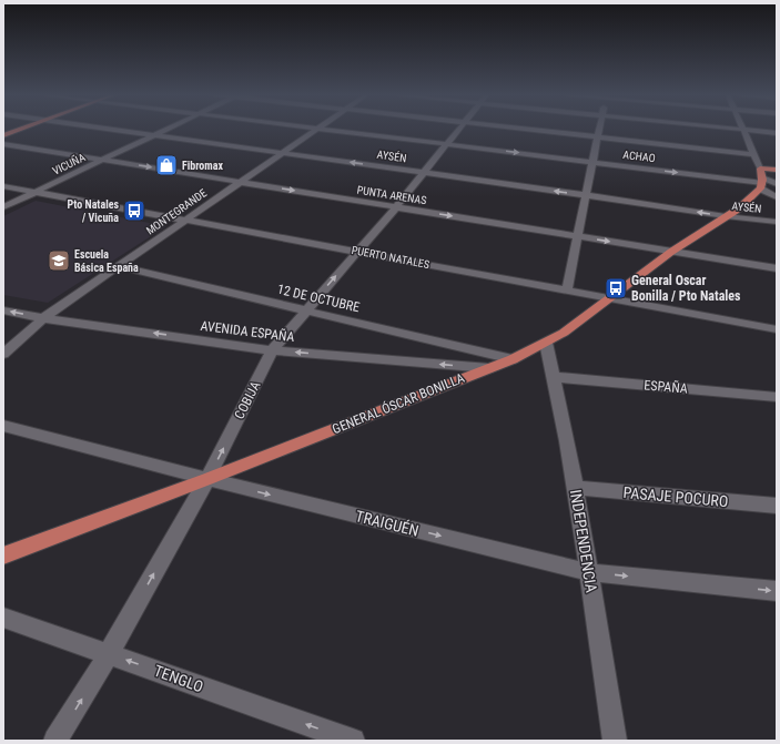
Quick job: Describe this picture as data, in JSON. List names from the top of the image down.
{
  "streets": {
    "main road": ["GENERAL ÓSCAR BONILLA"],
    "street": [
      "AYSÉN",
      "ACHAO",
      "VICUÑA",
      "PUNTA ARENAS",
      "MONTEGRANDE",
      "PUERTO NATALES",
      "12 DE OCTUBRE",
      "AVENIDA ESPAÑA",
      "ESPAÑA",
      "COBIJA",
      "PASAJE POCURO",
      "TRAIGUÉN",
      "INDEPENDENCIA",
      "TENGLO"
    ]
  },
  "crossings": [
    ["AYSÉN", "VICUÑA"],
    ["AYSÉN", "MONTEGRANDE"],
    ["AYSÉN", "COBIJA"],
    ["AYSÉN", "GENERAL ÓSCAR BONILLA"],
    ["ACHAO", "COBIJA"],
    ["ACHAO", "GENERAL ÓSCAR BONILLA"],
    ["VICUÑA", "PUNTA ARENAS"],
    ["VICUÑA", "PUERTO NATALES"],
    ["PUNTA ARENAS", "MONTEGRANDE"],
    ["PUNTA ARENAS", "COBIJA"],
    ["PUNTA ARENAS", "GENERAL ÓSCAR BONILLA"],
    ["MONTEGRANDE", "PUERTO NATALES"],
    ["MONTEGRANDE", "12 DE OCTUBRE"],
    ["MONTEGRANDE", "AVENIDA ESPAÑA"],
    ["PUERTO NATALES", "COBIJA"],
    ["PUERTO NATALES", "GENERAL ÓSCAR BONILLA"],
    ["12 DE OCTUBRE", "COBIJA"],
    ["12 DE OCTUBRE", "GENERAL ÓSCAR BONILLA"],
    ["AVENIDA ESPAÑA", "COBIJA"],
    ["AVENIDA ESPAÑA", "GENERAL ÓSCAR BONILLA"],
    ["ESPAÑA", "INDEPENDENCIA"],
    ["COBIJA", "GENERAL ÓSCAR BONILLA"],
    ["COBIJA", "TRAIGUÉN"],
    ["COBIJA", "TENGLO"],
    ["GENERAL ÓSCAR BONILLA", "TRAIGUÉN"],
    ["GENERAL ÓSCAR BONILLA", "INDEPENDENCIA"],
    ["PASAJE POCURO", "INDEPENDENCIA"],
    ["TRAIGUÉN", "INDEPENDENCIA"]
  ],
  "one_way": [
    "PUNTA ARENAS",
    "AVENIDA ESPAÑA",
    "COBIJA",
    "TRAIGUÉN",
    "TENGLO"
  ],
  "places": {
    "shop": ["Fibromax"],
    "bus stop": ["Pto Natales / Vicuña", "General Oscar Bonilla / Pto Natales"],
    "school or university": ["Escuela Básica España"]
  }
}
